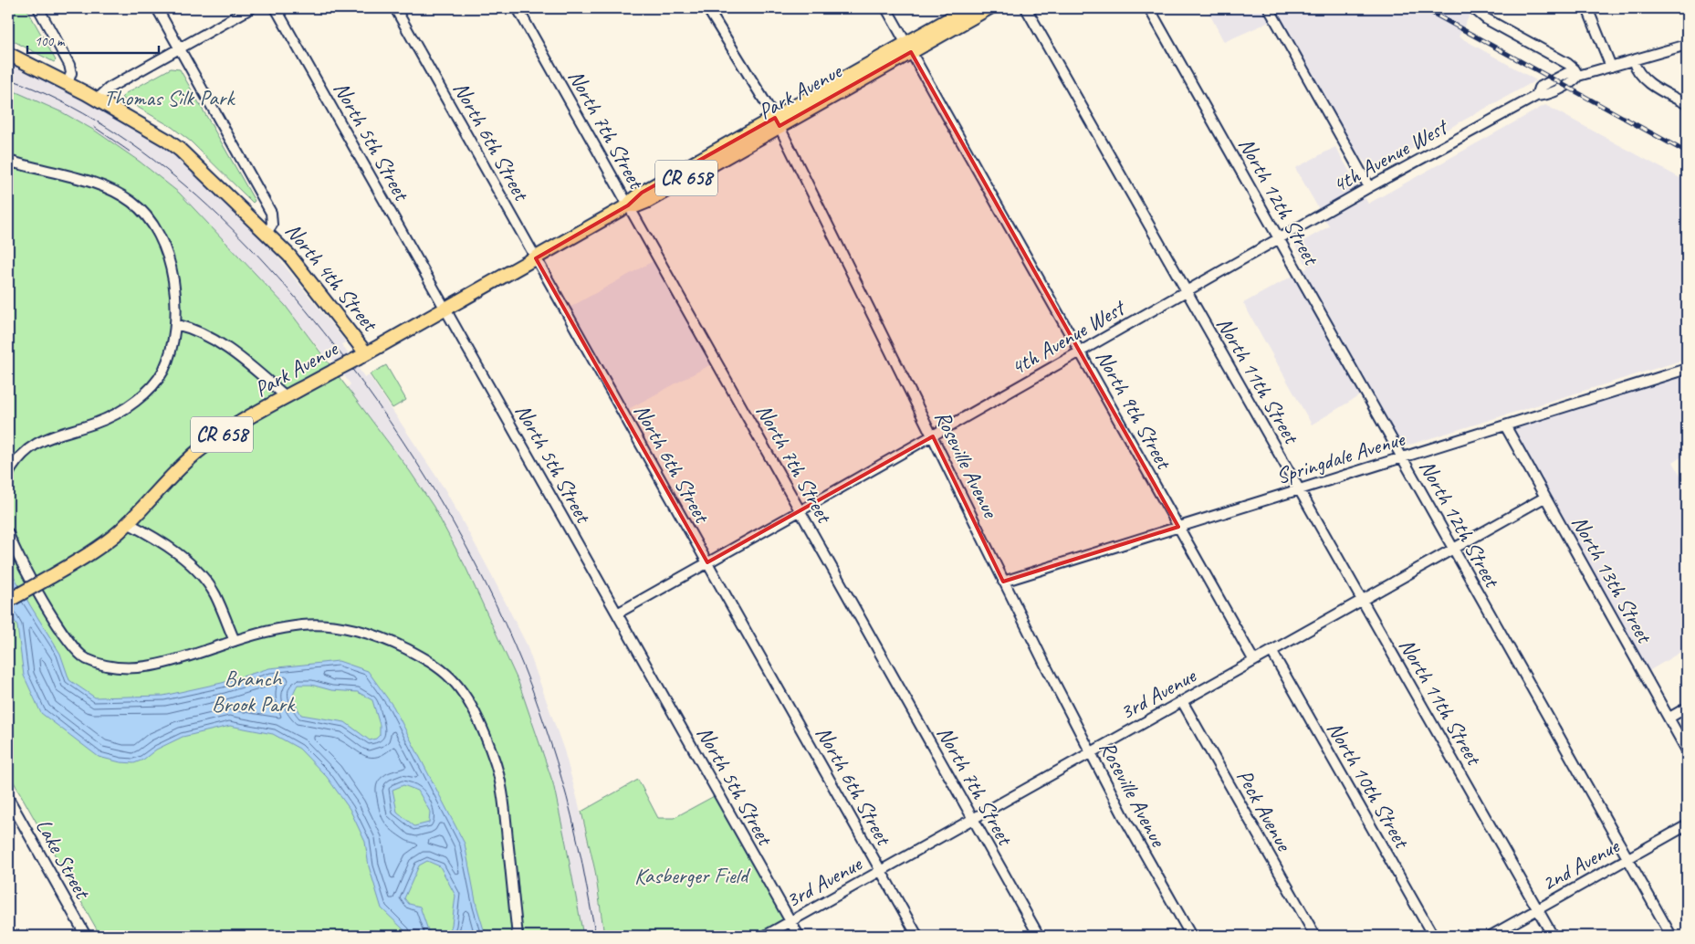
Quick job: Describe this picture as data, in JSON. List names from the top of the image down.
{
  "streets": {
    "main road": ["Park Avenue", "CR 658", "North 4th Street"],
    "street": [
      "North 7th Street",
      "North 5th Street",
      "North 6th Street",
      "4th Avenue West",
      "North 12th Street",
      "North 11th Street",
      "North 9th Street",
      "Springdale Avenue",
      "Roseville Avenue",
      "North 13th Street",
      "3rd Avenue",
      "North 10th Street",
      "Peck Avenue",
      "Lake Street",
      "2nd Avenue"
    ]
  },
  "crossings": [
    ["Park Avenue", "North 7th Street"],
    ["Park Avenue", "North 5th Street"],
    ["Park Avenue", "North 6th Street"],
    ["Park Avenue", "North 4th Street"],
    ["Park Avenue", "North 9th Street"],
    ["Park Avenue", "Roseville Avenue"],
    ["North 7th Street", "4th Avenue West"],
    ["North 7th Street", "3rd Avenue"],
    ["North 5th Street", "4th Avenue West"],
    ["North 5th Street", "3rd Avenue"],
    ["North 6th Street", "4th Avenue West"],
    ["North 6th Street", "3rd Avenue"],
    ["4th Avenue West", "North 12th Street"],
    ["4th Avenue West", "North 11th Street"],
    ["4th Avenue West", "North 9th Street"],
    ["4th Avenue West", "Roseville Avenue"],
    ["North 12th Street", "Springdale Avenue"],
    ["North 12th Street", "3rd Avenue"],
    ["North 12th Street", "2nd Avenue"],
    ["North 11th Street", "Springdale Avenue"],
    ["North 11th Street", "3rd Avenue"],
    ["North 11th Street", "2nd Avenue"],
    ["North 9th Street", "Springdale Avenue"],
    ["North 9th Street", "3rd Avenue"],
    ["Springdale Avenue", "Roseville Avenue"],
    ["Springdale Avenue", "North 13th Street"],
    ["Roseville Avenue", "3rd Avenue"],
    ["North 13th Street", "3rd Avenue"],
    ["3rd Avenue", "North 10th Street"],
    ["3rd Avenue", "Peck Avenue"]
  ],
  "parks": ["Thomas Silk Park", "Branch Brook Park", "Kasberger Field"],
  "scale_bar": "100 m"
}
